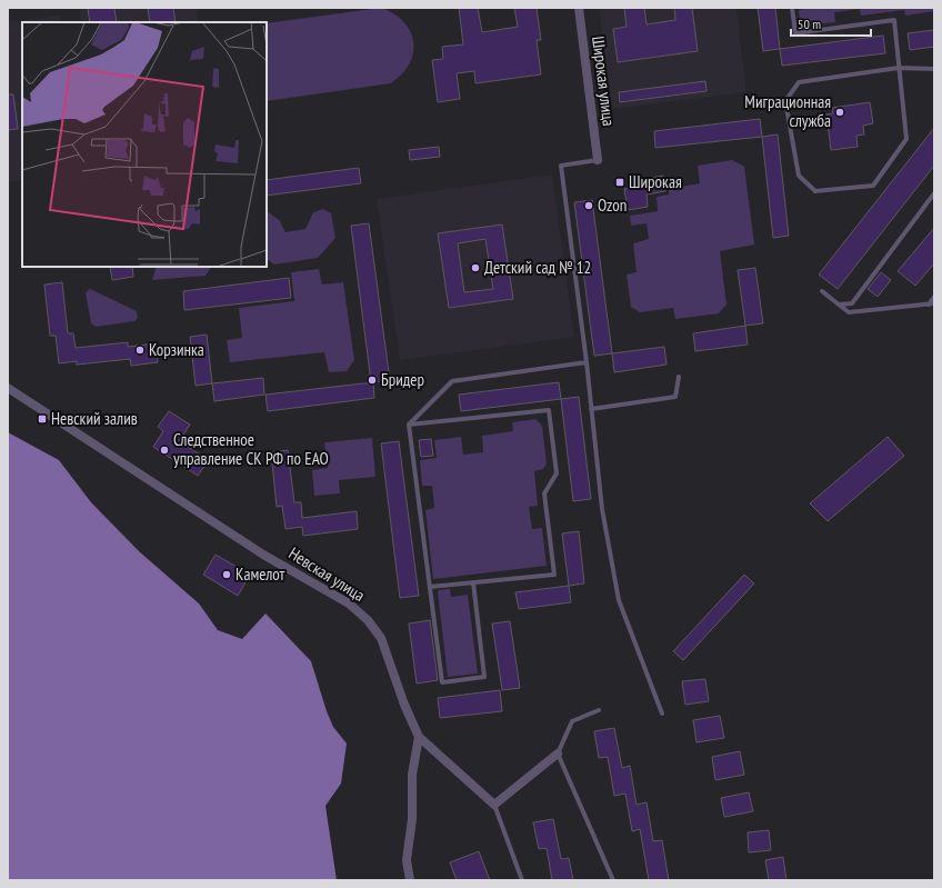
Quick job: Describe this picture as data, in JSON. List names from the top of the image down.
{
  "streets": {
    "street": ["Широкая улица", "Невская улица"]
  },
  "places": {
    "other": [
      "Миграционная служба",
      "Ozon",
      "Детский сад № 12",
      "Корзинка",
      "Бридер",
      "Следственное управление СК РФ по ЕАО",
      "Камелот"
    ],
    "transit": ["Широкая", "Невский залив"]
  },
  "scale_bar": "50 m"
}
